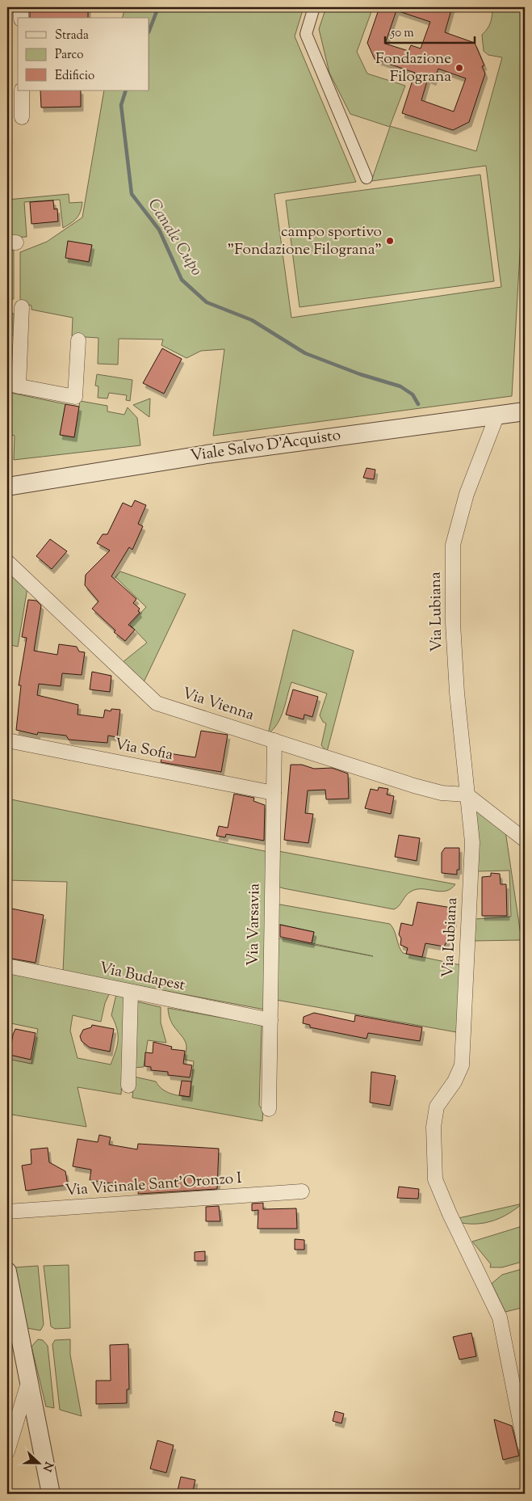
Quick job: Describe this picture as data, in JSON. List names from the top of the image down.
{
  "streets": {
    "street": [
      "Viale Salvo D'Acquisto",
      "Via Lubiana",
      "Via Vienna",
      "Via Sofia",
      "Via Varsavia",
      "Via Budapest",
      "Via Vicinale Sant'Oronzo I"
    ]
  },
  "crossings": [
    ["Viale Salvo D'Acquisto", "Via Lubiana"],
    ["Via Lubiana", "Via Vienna"],
    ["Via Vienna", "Via Varsavia"],
    ["Via Sofia", "Via Varsavia"],
    ["Via Varsavia", "Via Budapest"]
  ],
  "water": ["Canale Cupo"],
  "places": ["Fondazione Filograna", "campo sportivo \"Fondazione Filograna\""],
  "legend": ["Strada", "Parco", "Edificio"],
  "scale_bar": "50 m",
  "north": "right"
}
